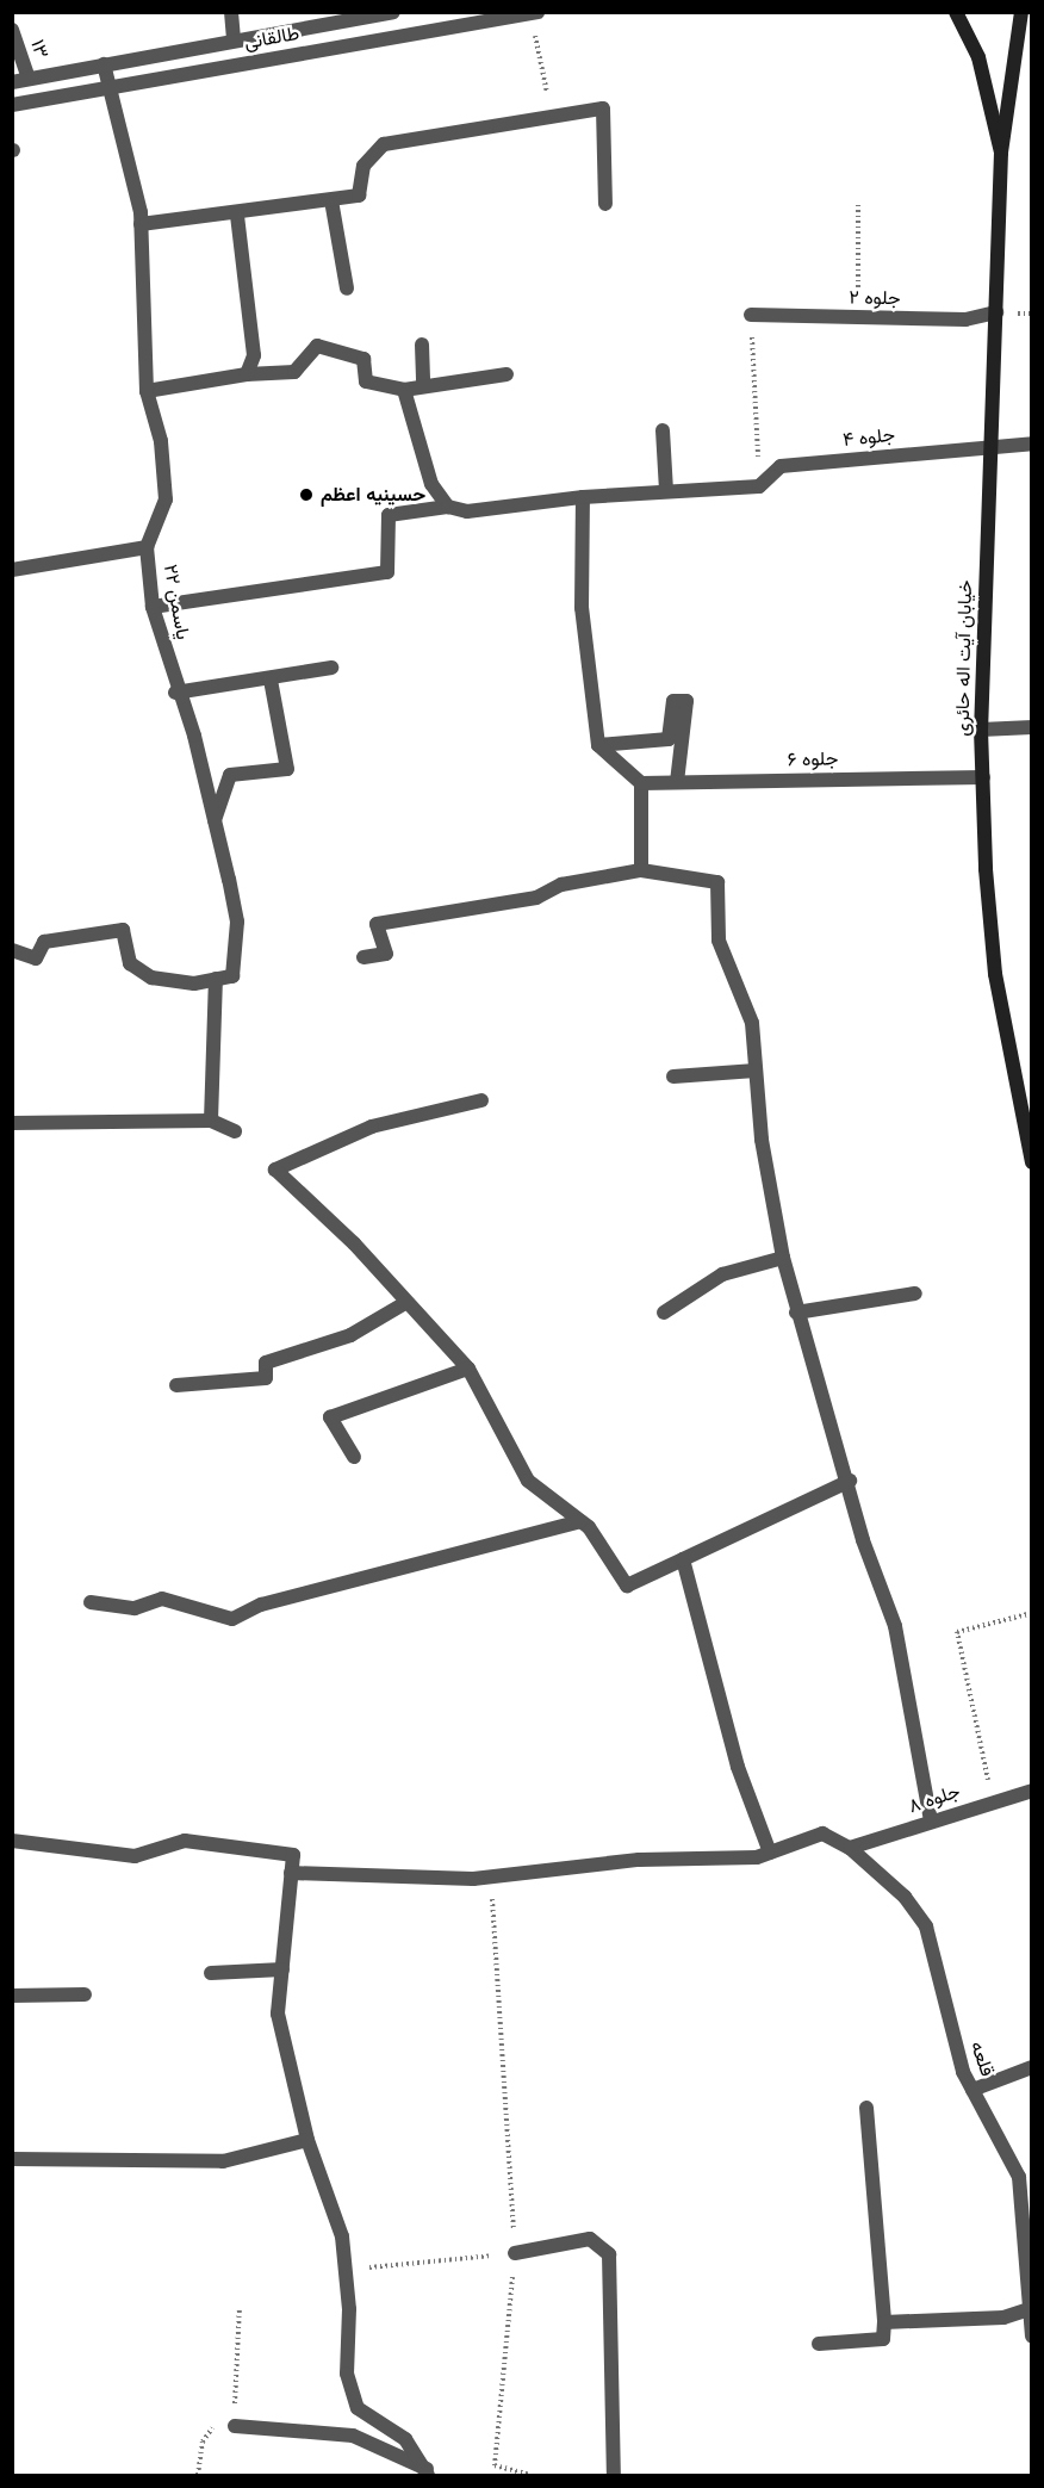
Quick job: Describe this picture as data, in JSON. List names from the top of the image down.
{
  "streets": {
    "main road": ["خیابان آیت اله حائری"],
    "street": [
      "طالقانی",
      "۱۳",
      "جلوه ۲",
      "جلوه ۴",
      "یاسمن ۲۲",
      "جلوه ۶",
      "جلوه ۸",
      "قلعه"
    ]
  },
  "crossings": [
    ["طالقانی", "۱۳"],
    ["طالقانی", "یاسمن ۲۲"],
    ["جلوه ۲", "خیابان آیت اله حائری"],
    ["جلوه ۴", "خیابان آیت اله حائری"],
    ["خیابان آیت اله حائری", "جلوه ۶"],
    ["جلوه ۸", "قلعه"]
  ],
  "places": ["حسینیه اعظم"]
}
